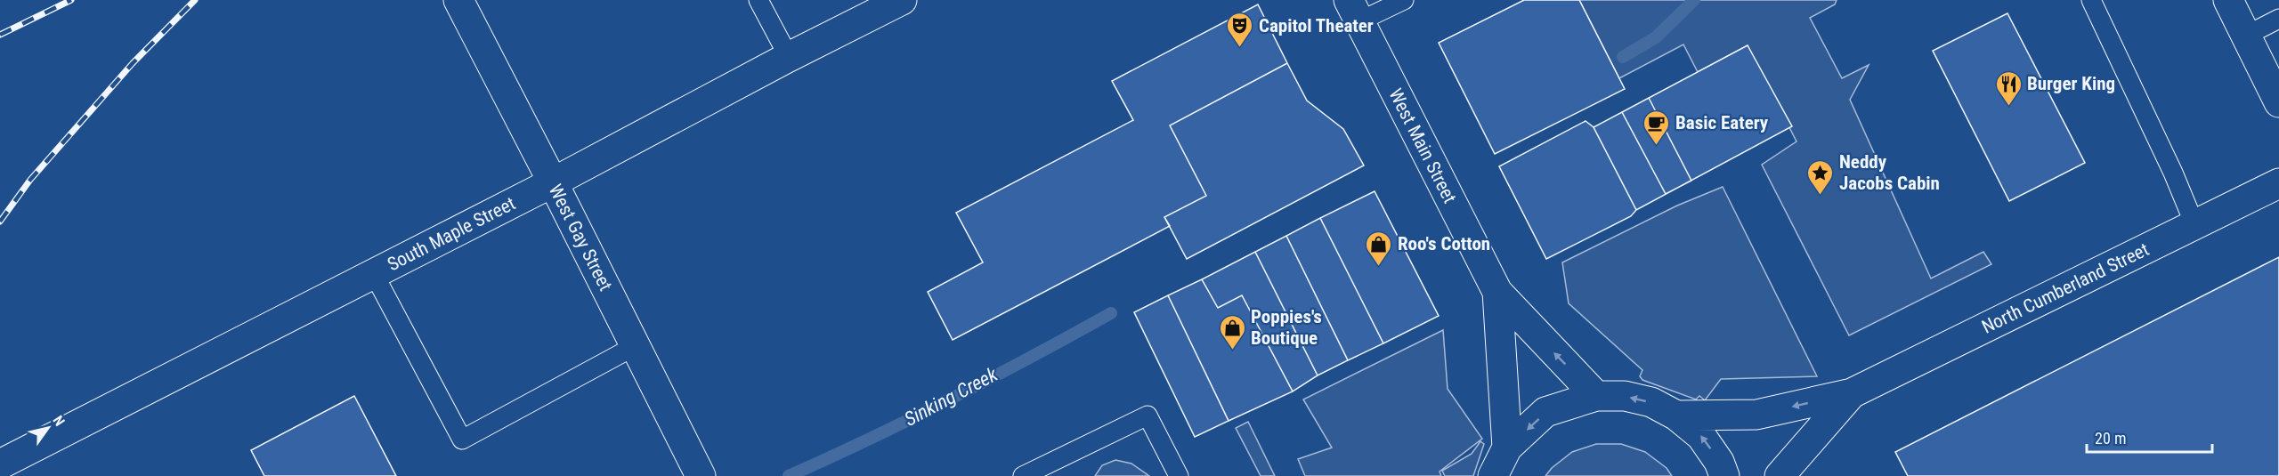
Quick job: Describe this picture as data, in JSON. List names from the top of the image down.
{
  "streets": {
    "main road": [
      "West Main Street",
      "South Maple Street",
      "West Gay Street",
      "North Cumberland Street"
    ]
  },
  "crossings": [
    ["South Maple Street", "West Gay Street"]
  ],
  "water": ["Sinking Creek"],
  "places": {
    "theatre": ["Capitol Theater"],
    "restaurant": ["Burger King"],
    "cafe": ["Basic Eatery"],
    "place": ["Neddy Jacobs Cabin"],
    "shop": ["Roo's Cotton", "Poppies's Boutique"]
  },
  "scale_bar": "20 m",
  "north": "top right"
}
